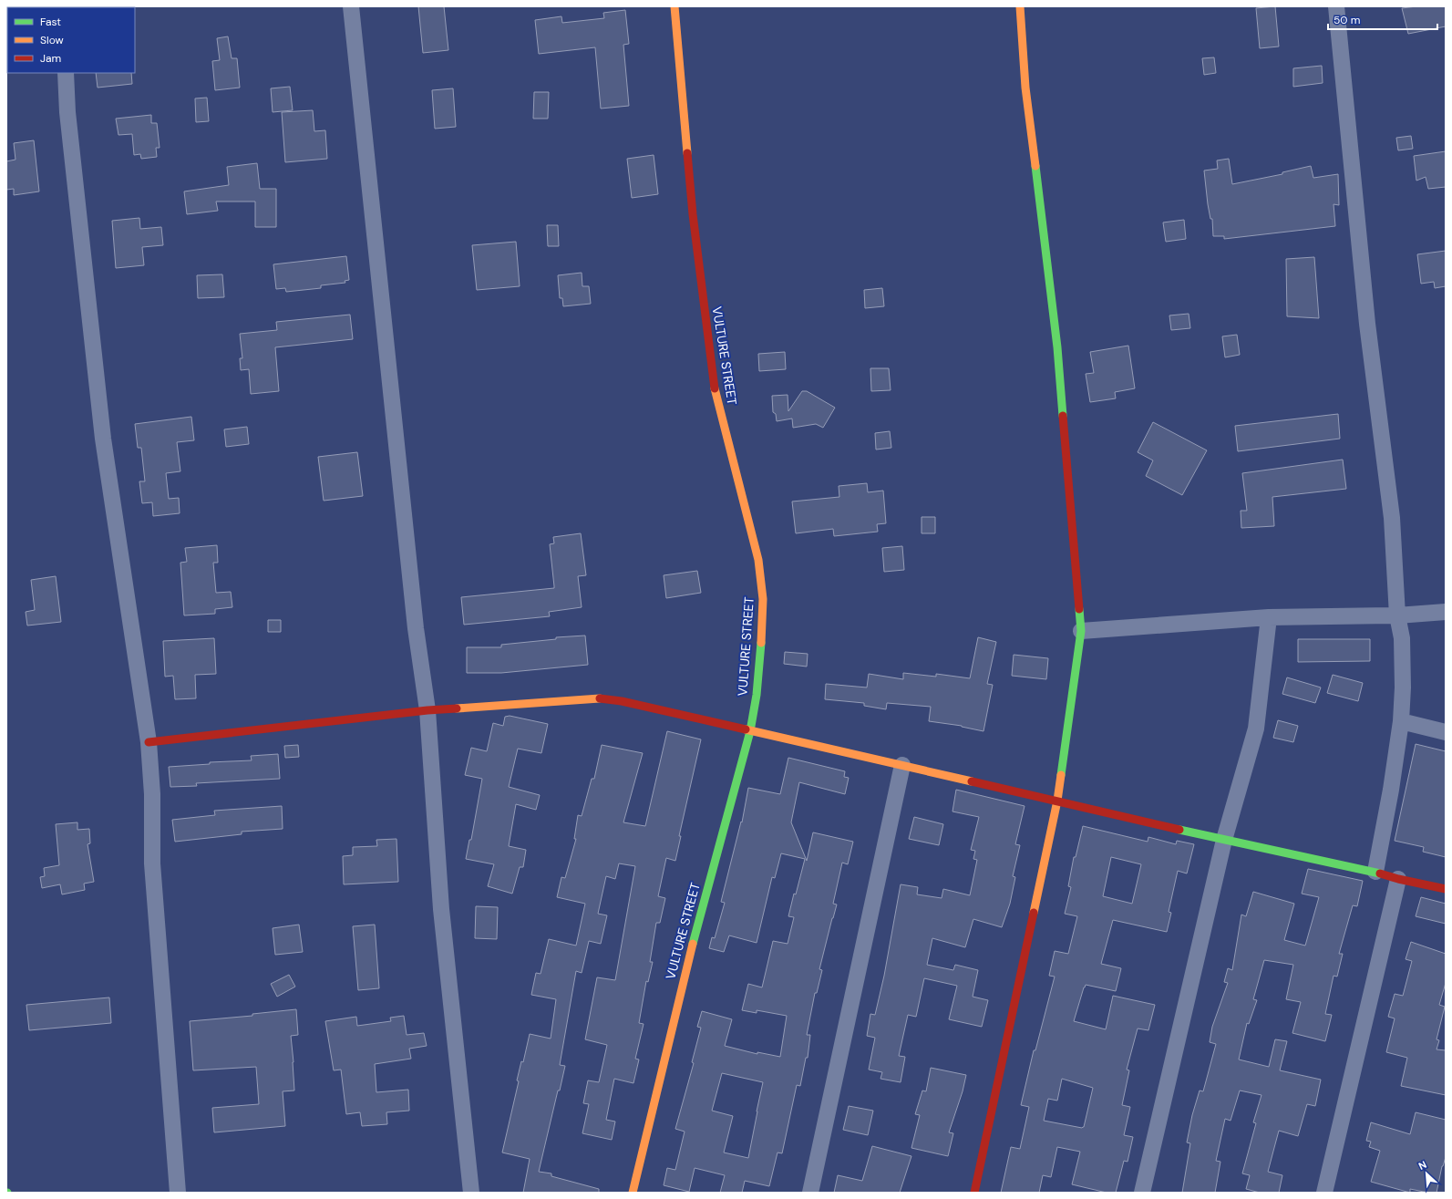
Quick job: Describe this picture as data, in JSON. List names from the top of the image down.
{
  "streets": {
    "street": ["VULTURE STREET"]
  },
  "legend": ["Fast", "Slow", "Jam"],
  "scale_bar": "50 m",
  "north": "top left"
}
